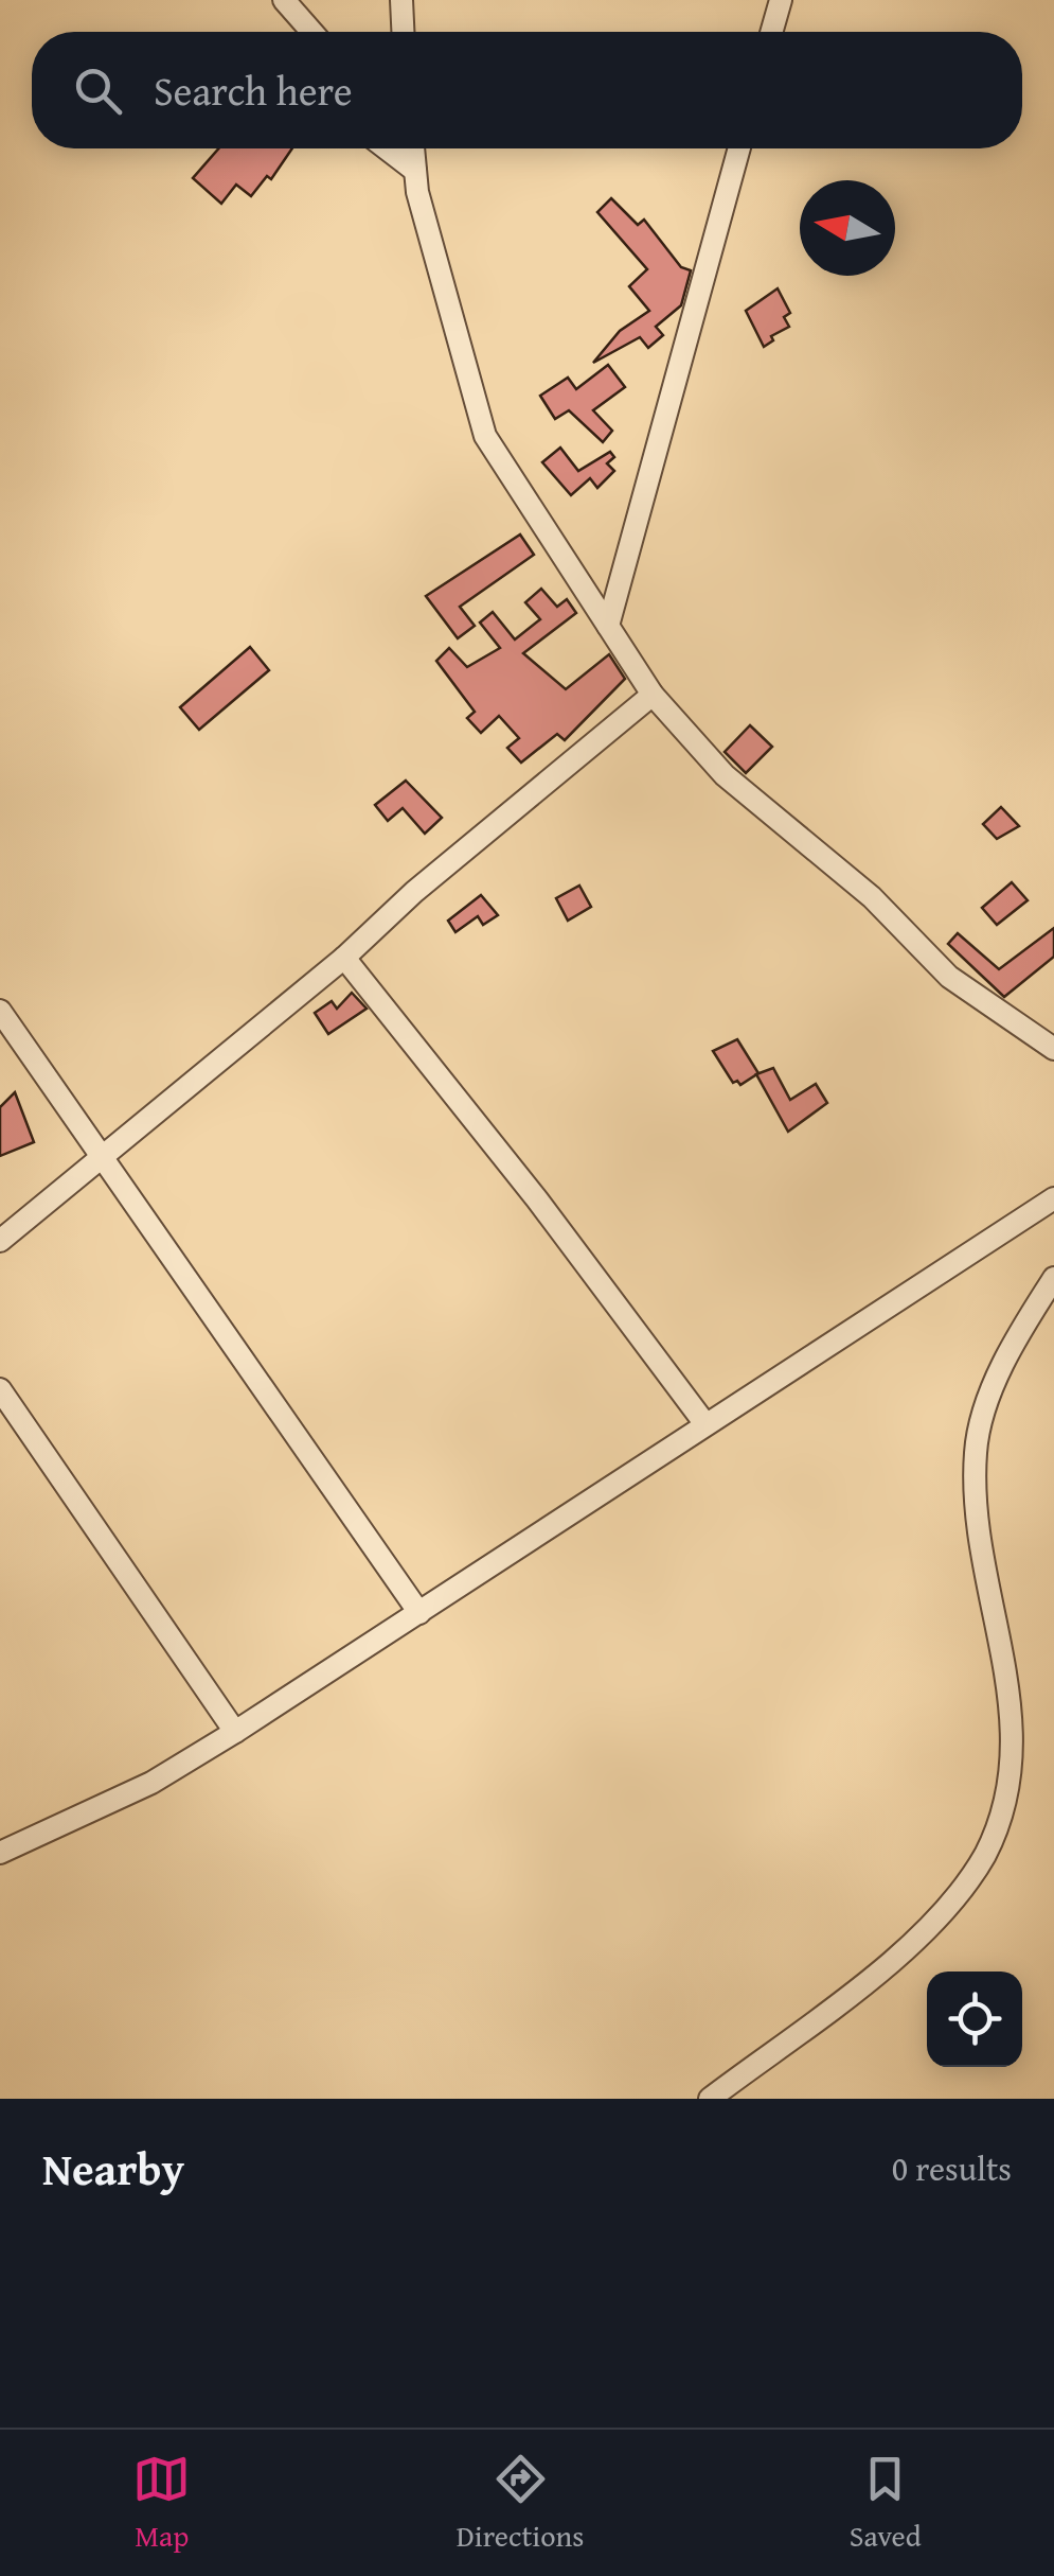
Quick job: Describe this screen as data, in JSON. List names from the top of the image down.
{
  "north": "left",
  "page": {
    "search": "Search here",
    "heading": ["Nearby", "0 results"],
    "nav": ["Map", "Directions", "Saved"]
  }
}
